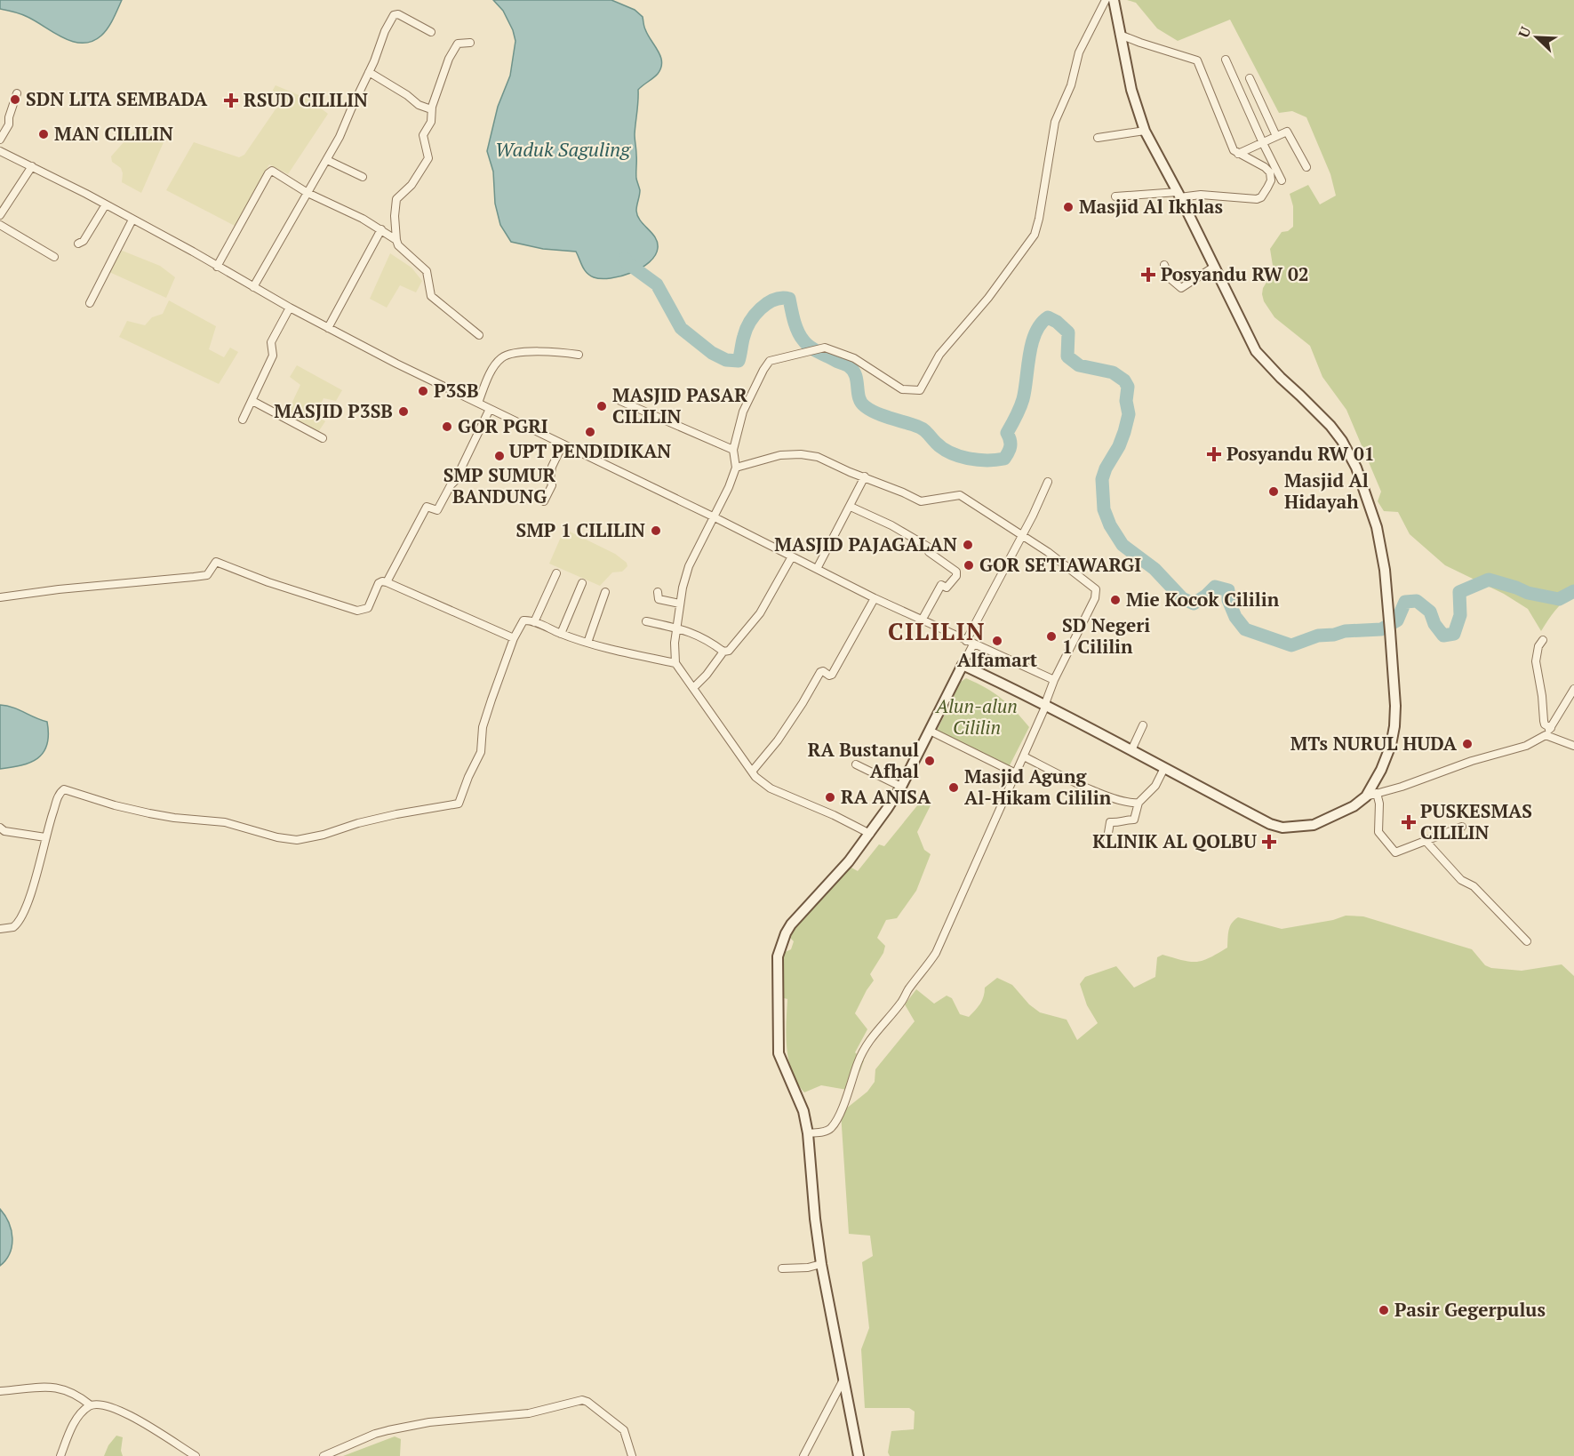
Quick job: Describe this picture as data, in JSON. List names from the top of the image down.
{
  "districts": ["CILILIN"],
  "water": ["Waduk Saguling"],
  "parks": ["Alun-alun Cililin"],
  "places": {
    "other": [
      "SDN LITA SEMBADA",
      "MAN CILILIN",
      "Masjid Al Ikhlas",
      "P3SB",
      "MASJID PASAR CILILIN",
      "MASJID P3SB",
      "GOR PGRI",
      "UPT PENDIDIKAN",
      "SMP SUMUR BANDUNG",
      "Masjid Al Hidayah",
      "SMP 1 CILILIN",
      "MASJID PAJAGALAN",
      "GOR SETIAWARGI",
      "Mie Kocok Cililin",
      "SD Negeri 1 Cililin",
      "Alfamart",
      "MTs NURUL HUDA",
      "RA Bustanul Afhal",
      "Masjid Agung Al-Hikam Cililin",
      "RA ANISA",
      "Pasir Gegerpulus"
    ],
    "health": [
      "RSUD CILILIN",
      "Posyandu RW 02",
      "Posyandu RW 01",
      "PUSKESMAS CILILIN",
      "KLINIK AL QOLBU"
    ]
  },
  "north": "top left"
}
